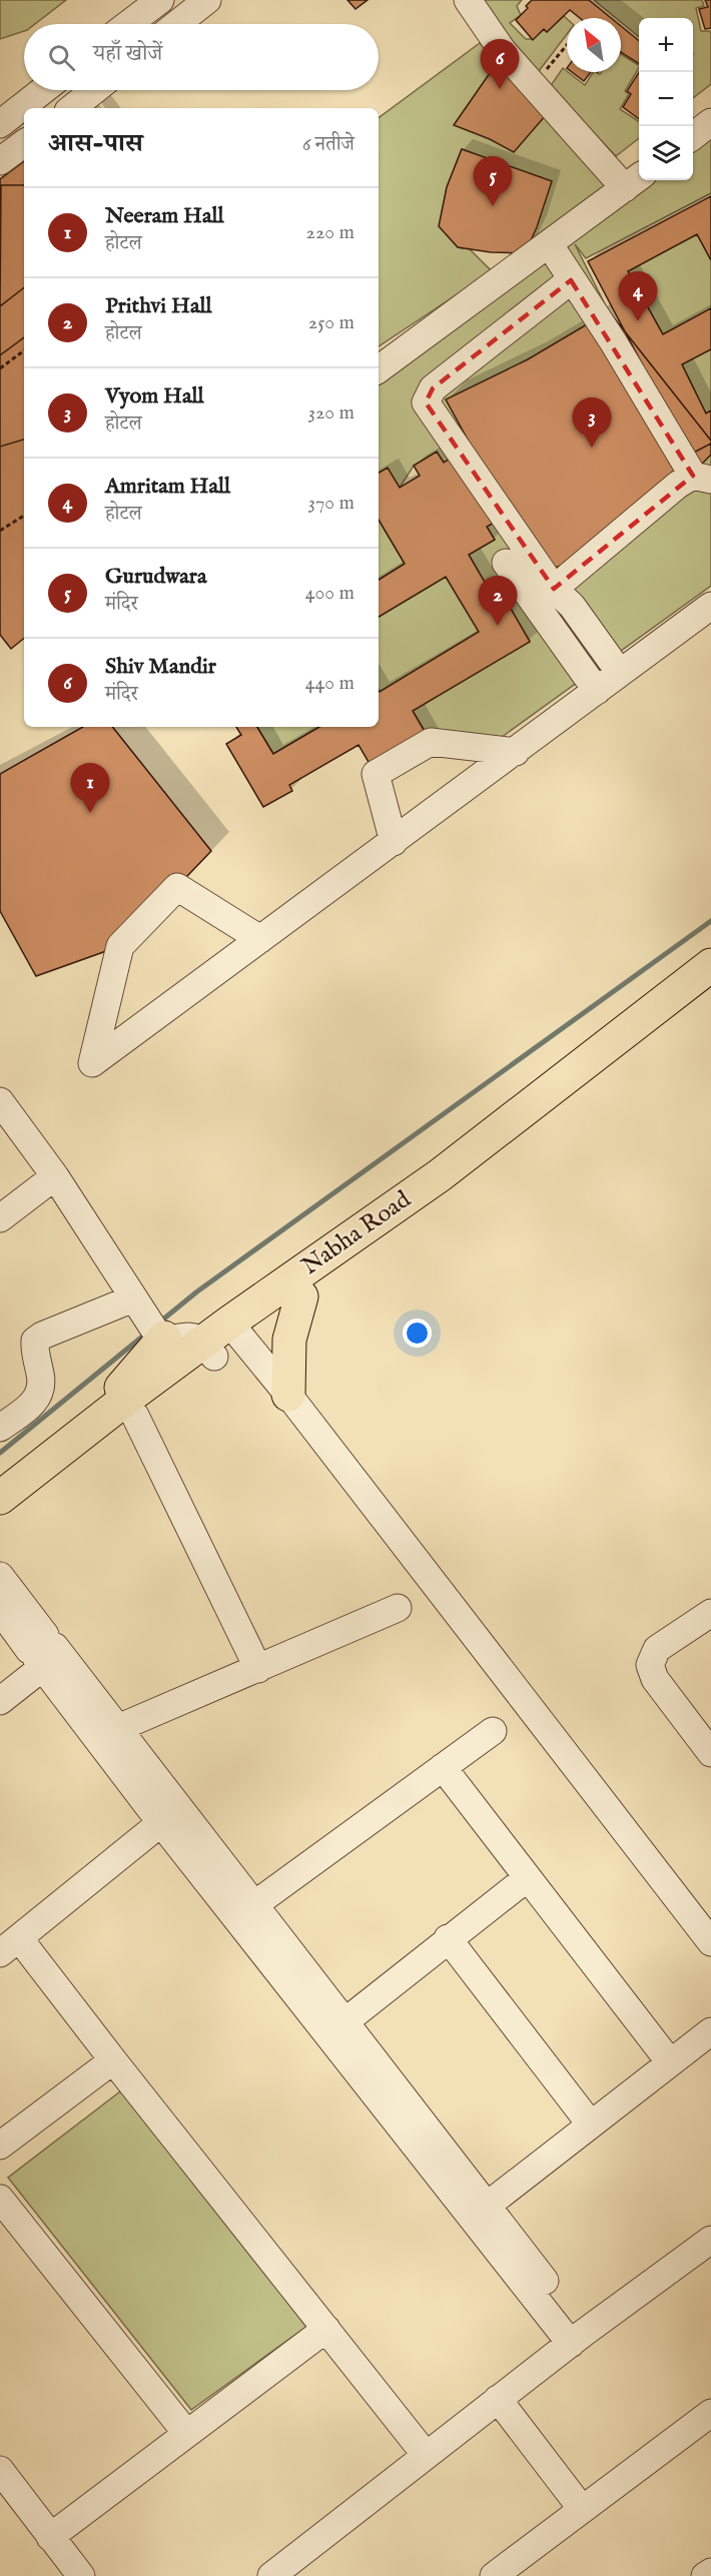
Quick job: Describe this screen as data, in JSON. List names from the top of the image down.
{
  "streets": {
    "main road": ["Nabha Road"]
  },
  "north": "top left",
  "page": {
    "map_buttons": ["+", "−"],
    "search": "यहाँ खोजें",
    "pins": [
      "6",
      "5",
      "4",
      "3",
      "2",
      "1"
    ],
    "heading": ["आस-पास", "6 नतीजे"],
    "list": [
      {
        "mark": "1",
        "name": "Neeram Hall",
        "note": "होटल",
        "value": "220 m"
      },
      {
        "mark": "2",
        "name": "Prithvi Hall",
        "note": "होटल",
        "value": "250 m"
      },
      {
        "mark": "3",
        "name": "Vyom Hall",
        "note": "होटल",
        "value": "320 m"
      },
      {
        "mark": "4",
        "name": "Amritam Hall",
        "note": "होटल",
        "value": "370 m"
      },
      {
        "mark": "5",
        "name": "Gurudwara",
        "note": "मंदिर",
        "value": "400 m"
      },
      {
        "mark": "6",
        "name": "Shiv Mandir",
        "note": "मंदिर",
        "value": "440 m"
      }
    ]
  }
}
